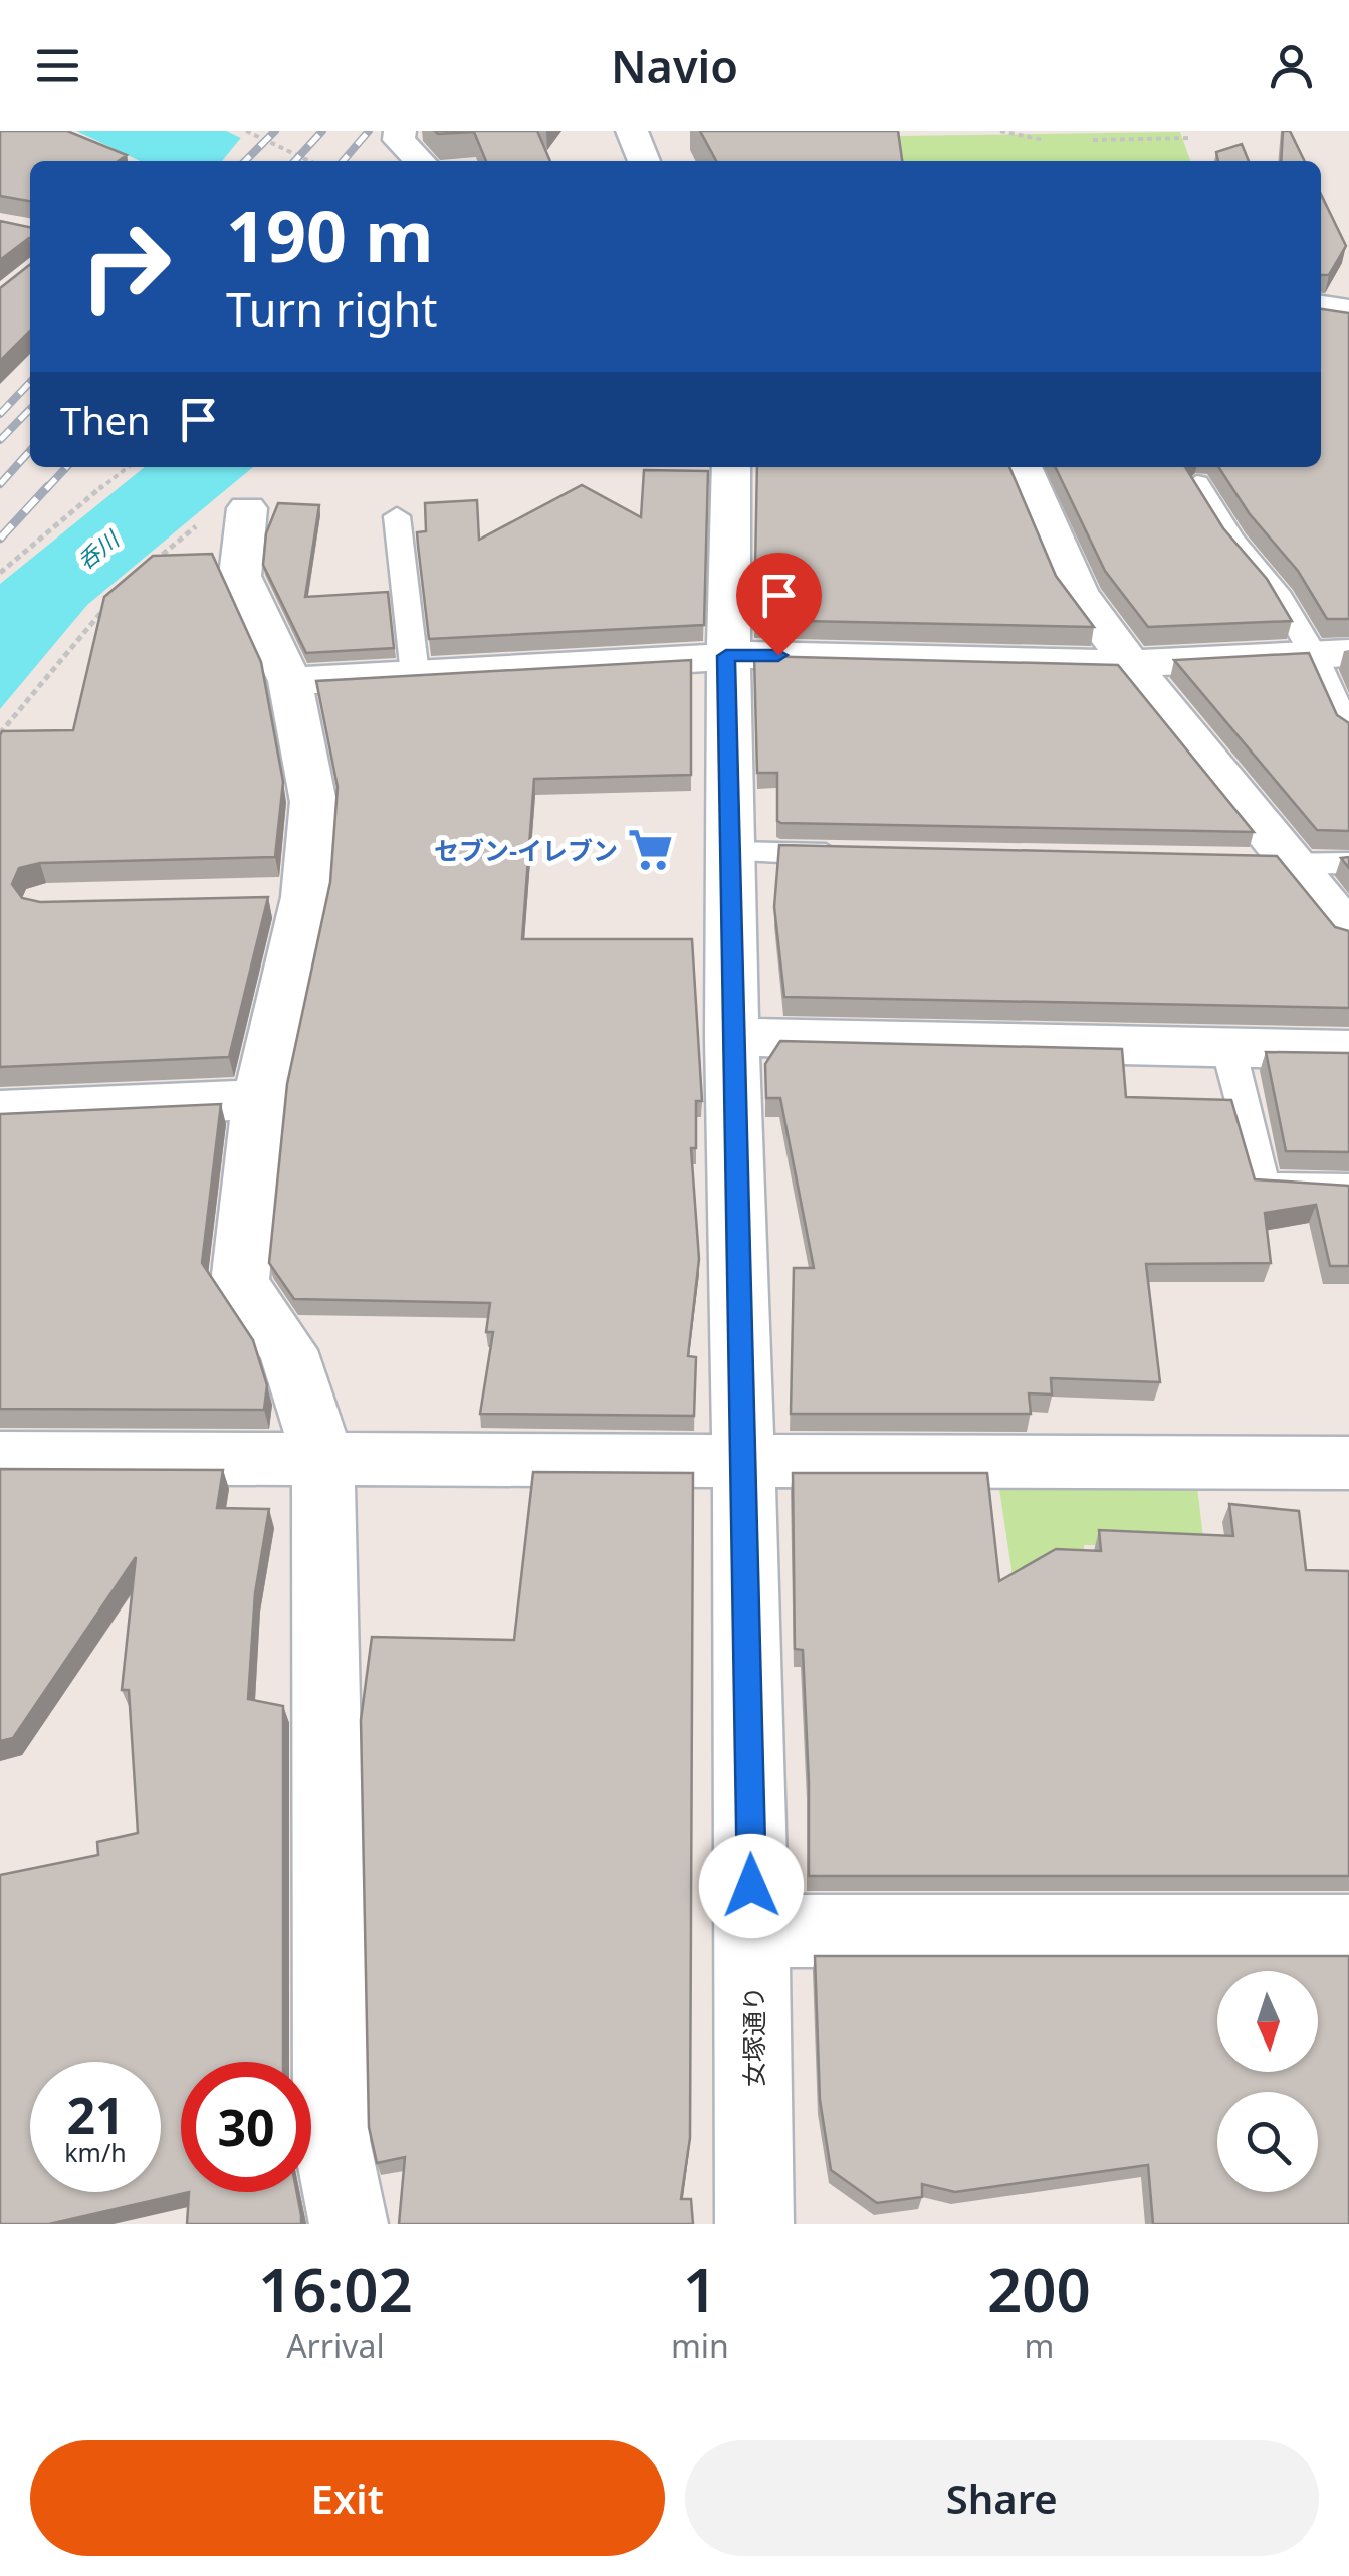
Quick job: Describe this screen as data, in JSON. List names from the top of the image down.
{
  "streets": {
    "street": ["女塚通り"]
  },
  "water": ["呑川"],
  "places": {
    "supermarket": ["セブン-イレブン"]
  },
  "north": "bottom",
  "page": {
    "header": "Navio",
    "turn": ["190 m", "Turn right"],
    "then": "Then",
    "speed": "21 km/h",
    "limit": "30",
    "eta": [
      "16:02",
      "Arrival",
      "1",
      "min",
      "200",
      "m"
    ],
    "buttons": ["Exit", "Share"]
  }
}
